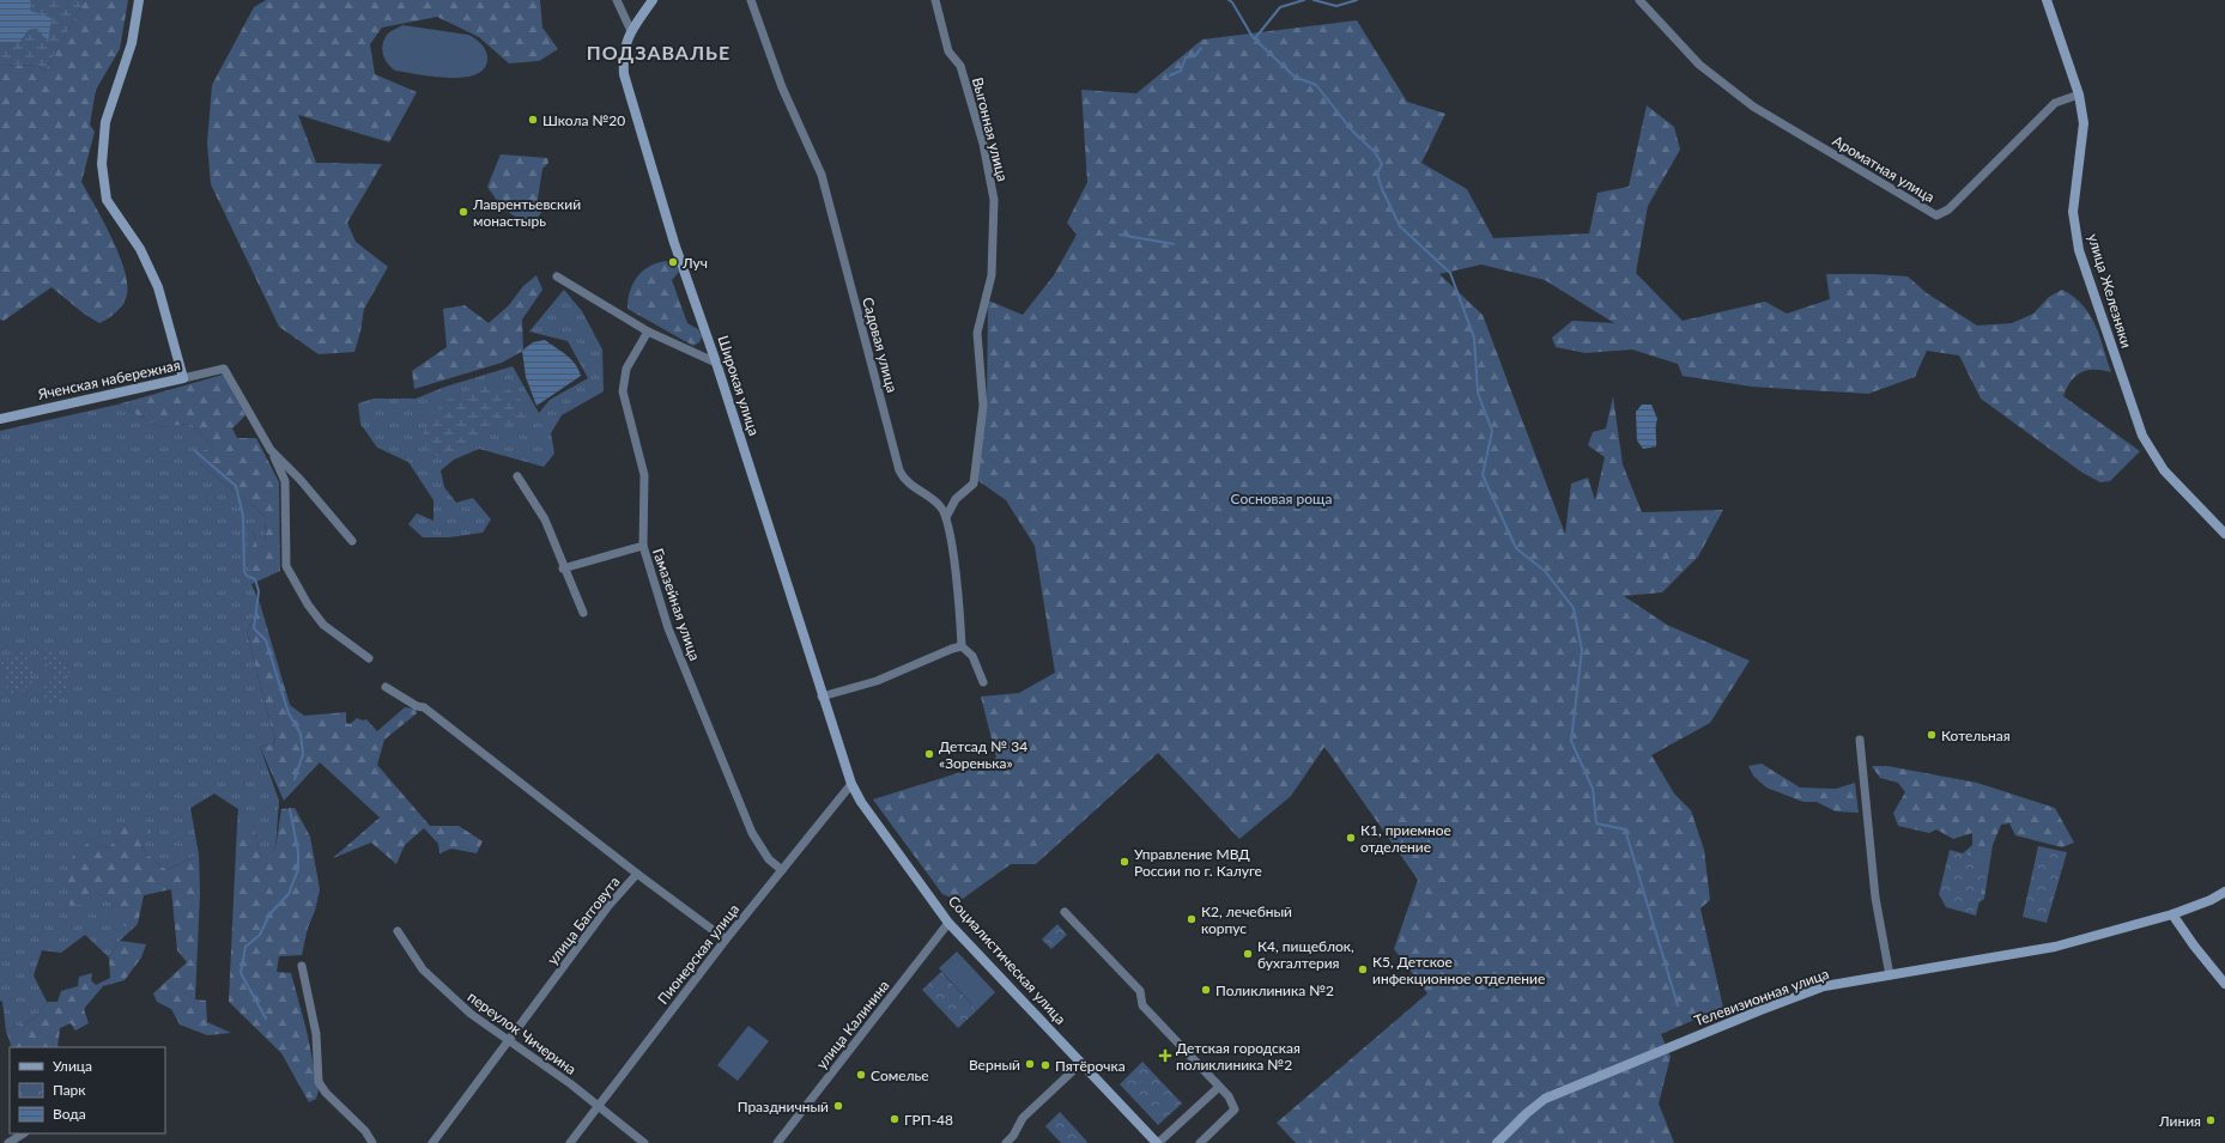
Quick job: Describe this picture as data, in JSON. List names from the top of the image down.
{
  "streets": {
    "street": [
      "Выгонная улица",
      "Ароматная улица",
      "улица Железняки",
      "Садовая улица",
      "Яченская набережная",
      "Широкая улица",
      "Гамазейная улица",
      "улица Багговута",
      "Пионерская улица",
      "Социалистическая улица",
      "Телевизионная улица",
      "улица Калинина",
      "переулок Чичерина"
    ]
  },
  "crossings": [
    ["Выгонная улица", "Садовая улица"],
    ["Ароматная улица", "улица Железняки"],
    ["Широкая улица", "Пионерская улица"],
    ["Широкая улица", "Социалистическая улица"],
    ["Гамазейная улица", "Пионерская улица"],
    ["улица Багговута", "переулок Чичерина"],
    ["Пионерская улица", "Социалистическая улица"],
    ["Пионерская улица", "переулок Чичерина"],
    ["Социалистическая улица", "улица Калинина"]
  ],
  "districts": ["ПОДЗАВАЛЬЕ"],
  "parks": ["Сосновая роща"],
  "places": {
    "other": [
      "Школа №20",
      "Лаврентьевский монастырь",
      "Луч",
      "Котельная",
      "Детсад № 34 «Зоренька»",
      "К1, приемное отделение",
      "Управление МВД России по г. Калуге",
      "К2, лечебный корпус",
      "К4, пищеблок, бухгалтерия",
      "К5, Детское инфекционное отделение",
      "Поликлиника №2",
      "Верный",
      "Пятёрочка",
      "Сомелье",
      "Праздничный",
      "ГРП-48",
      "Линия"
    ],
    "health": ["Детская городская поликлиника №2"]
  },
  "legend": ["Улица", "Парк", "Вода"]
}
